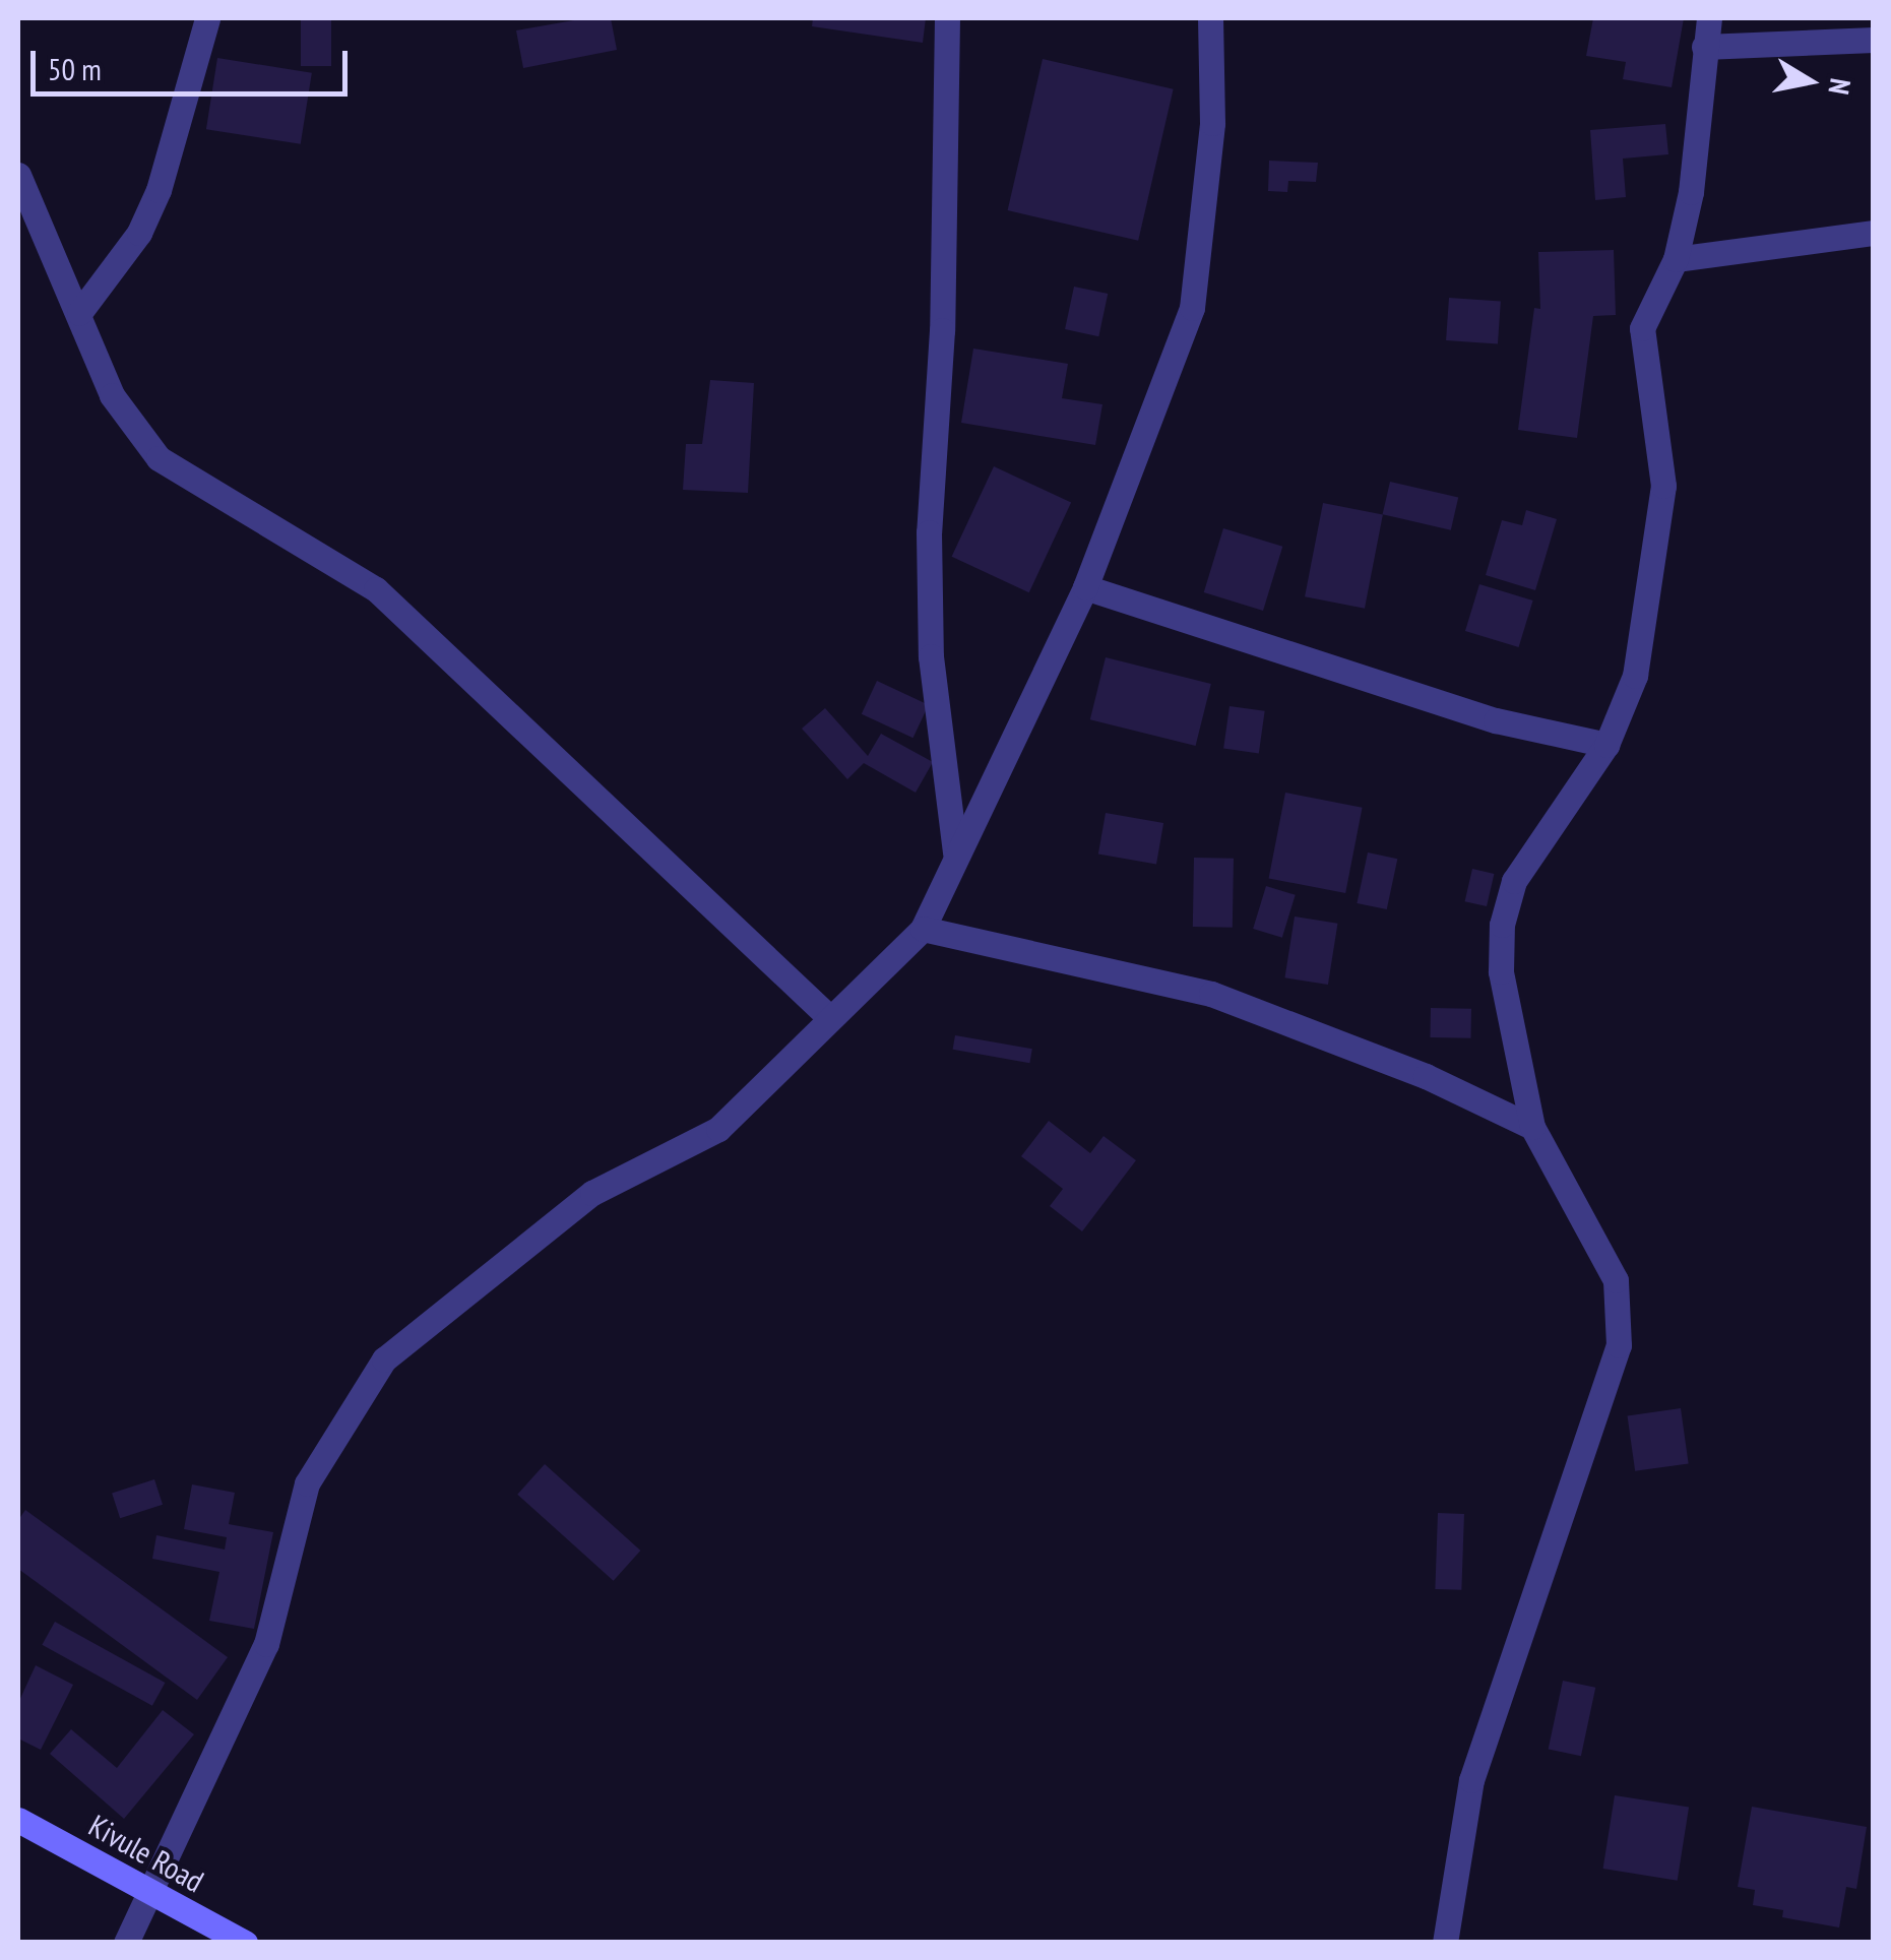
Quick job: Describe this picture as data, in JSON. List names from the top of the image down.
{
  "streets": {
    "street": ["Kivule Road"]
  },
  "scale_bar": "50 m",
  "north": "right"
}
